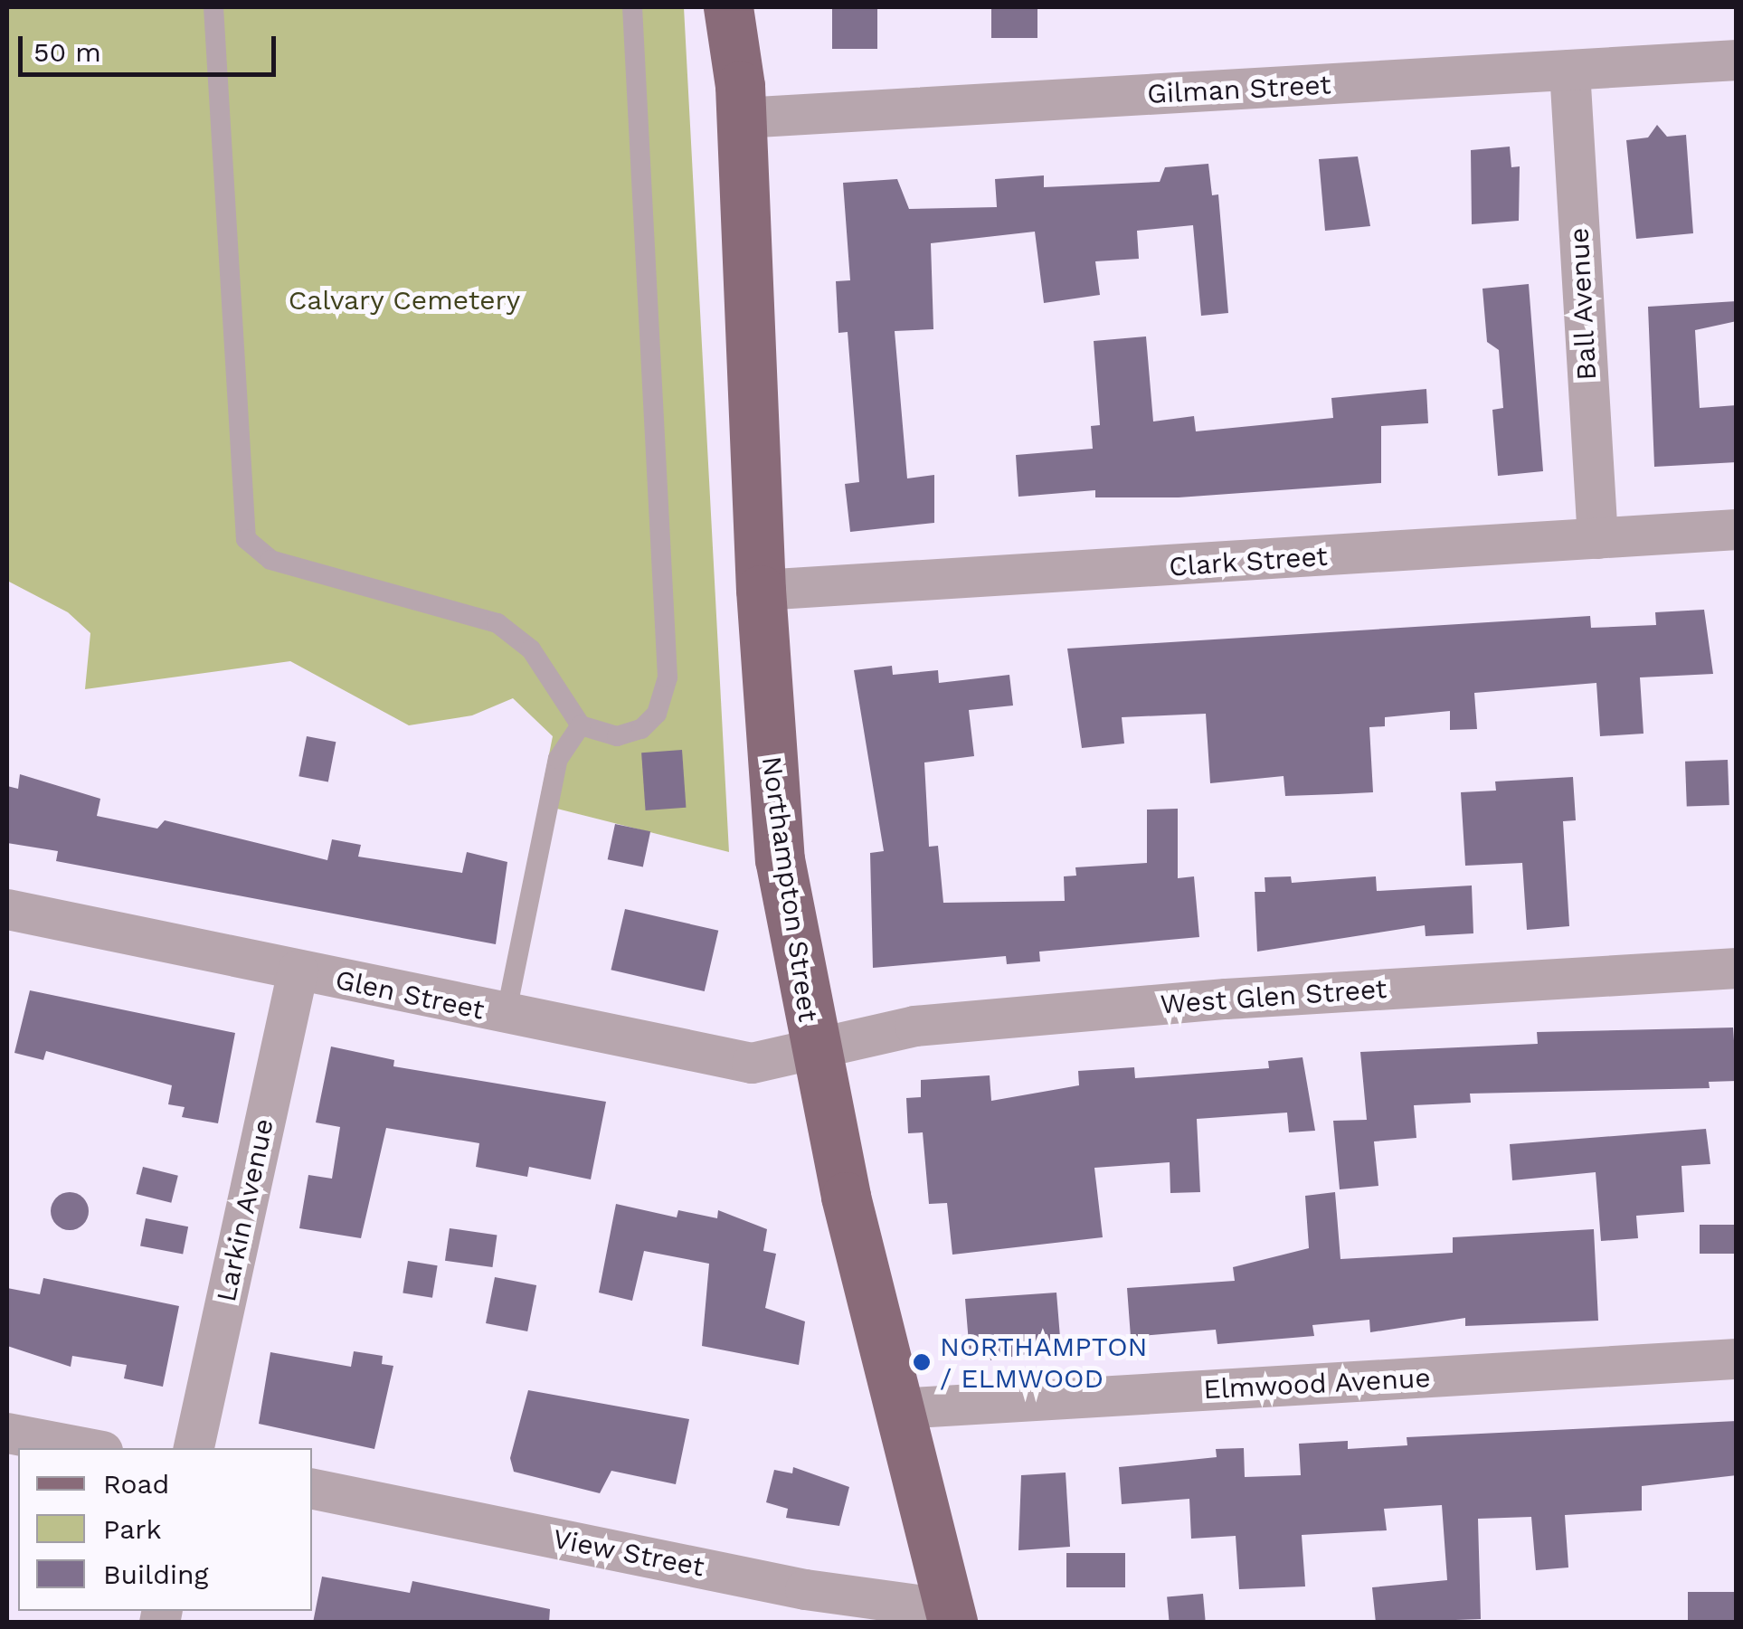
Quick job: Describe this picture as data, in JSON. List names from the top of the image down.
{
  "streets": {
    "main road": ["Northampton Street"],
    "street": [
      "Gilman Street",
      "Ball Avenue",
      "Clark Street",
      "Glen Street",
      "West Glen Street",
      "Larkin Avenue",
      "Elmwood Avenue",
      "View Street"
    ]
  },
  "crossings": [
    ["Gilman Street", "Ball Avenue"],
    ["Gilman Street", "Northampton Street"],
    ["Ball Avenue", "Clark Street"],
    ["Clark Street", "Northampton Street"],
    ["Northampton Street", "Glen Street"],
    ["Northampton Street", "West Glen Street"],
    ["Northampton Street", "Elmwood Avenue"],
    ["Northampton Street", "View Street"],
    ["Glen Street", "West Glen Street"],
    ["Glen Street", "Larkin Avenue"]
  ],
  "parks": ["Calvary Cemetery"],
  "places": ["NORTHAMPTON / ELMWOOD"],
  "legend": ["Road", "Park", "Building"],
  "scale_bar": "50 m"
}
